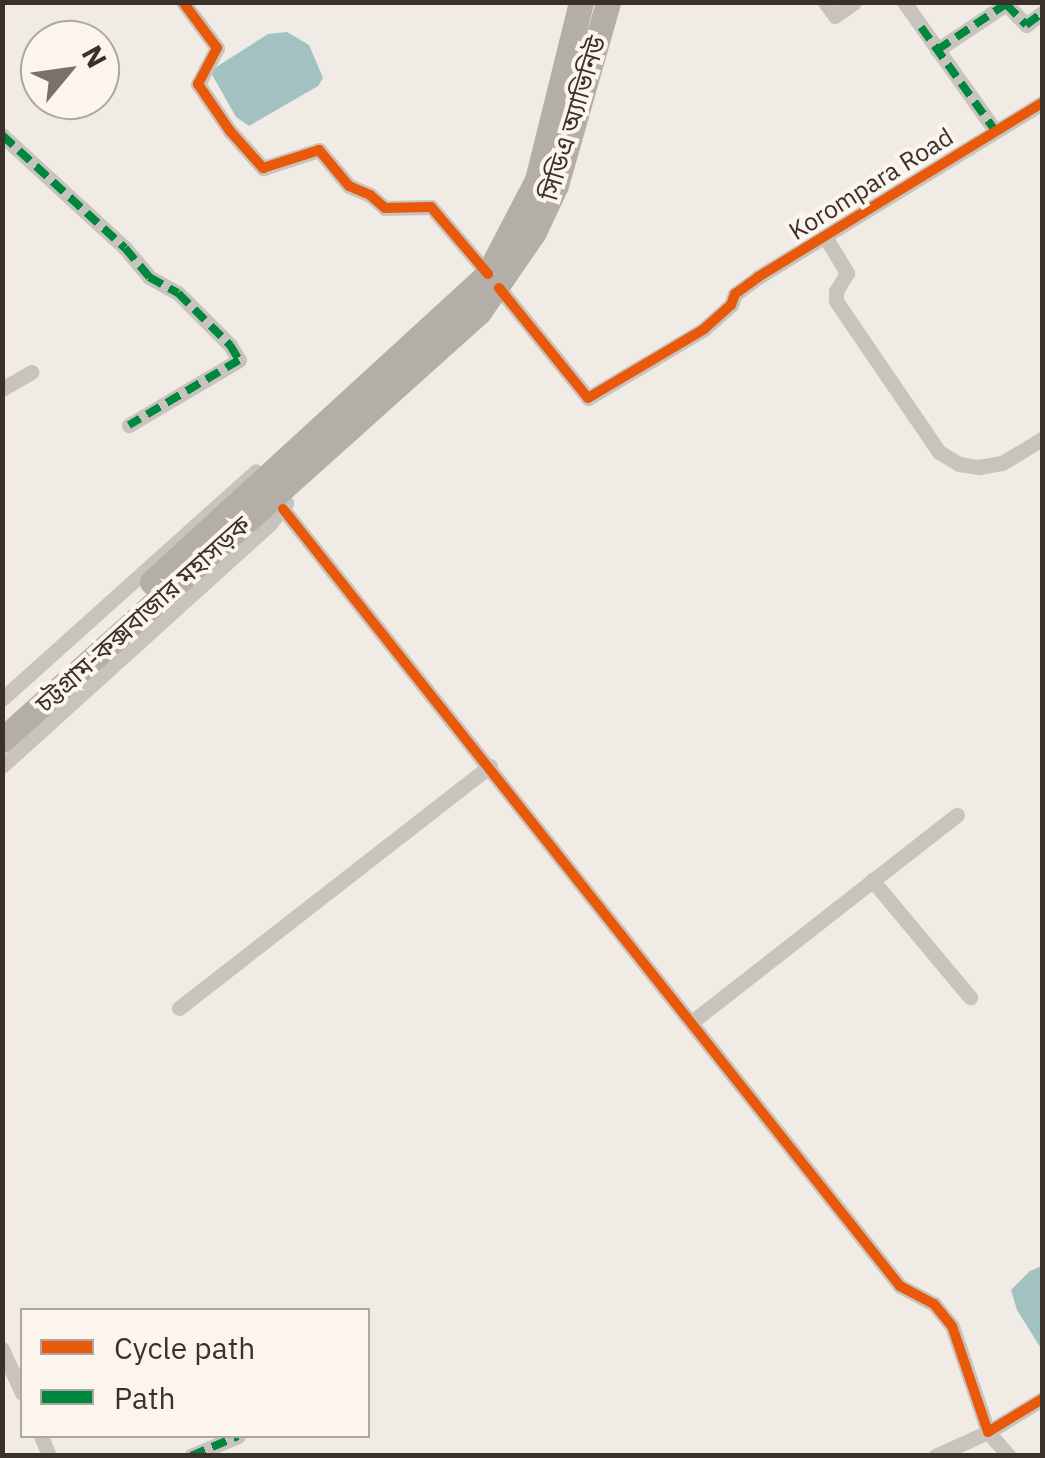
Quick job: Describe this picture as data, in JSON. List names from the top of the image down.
{
  "streets": {
    "highway": ["সিডিএ অ্যাভিনিউ", "চট্টগ্রাম-কক্সবাজার মহাসড়ক"],
    "street": ["Korompara Road"]
  },
  "crossings": [
    ["সিডিএ অ্যাভিনিউ", "চট্টগ্রাম-কক্সবাজার মহাসড়ক"],
    ["Korompara Road", "চট্টগ্রাম-কক্সবাজার মহাসড়ক"]
  ],
  "legend": ["Cycle path", "Path"],
  "north": "top right"
}
